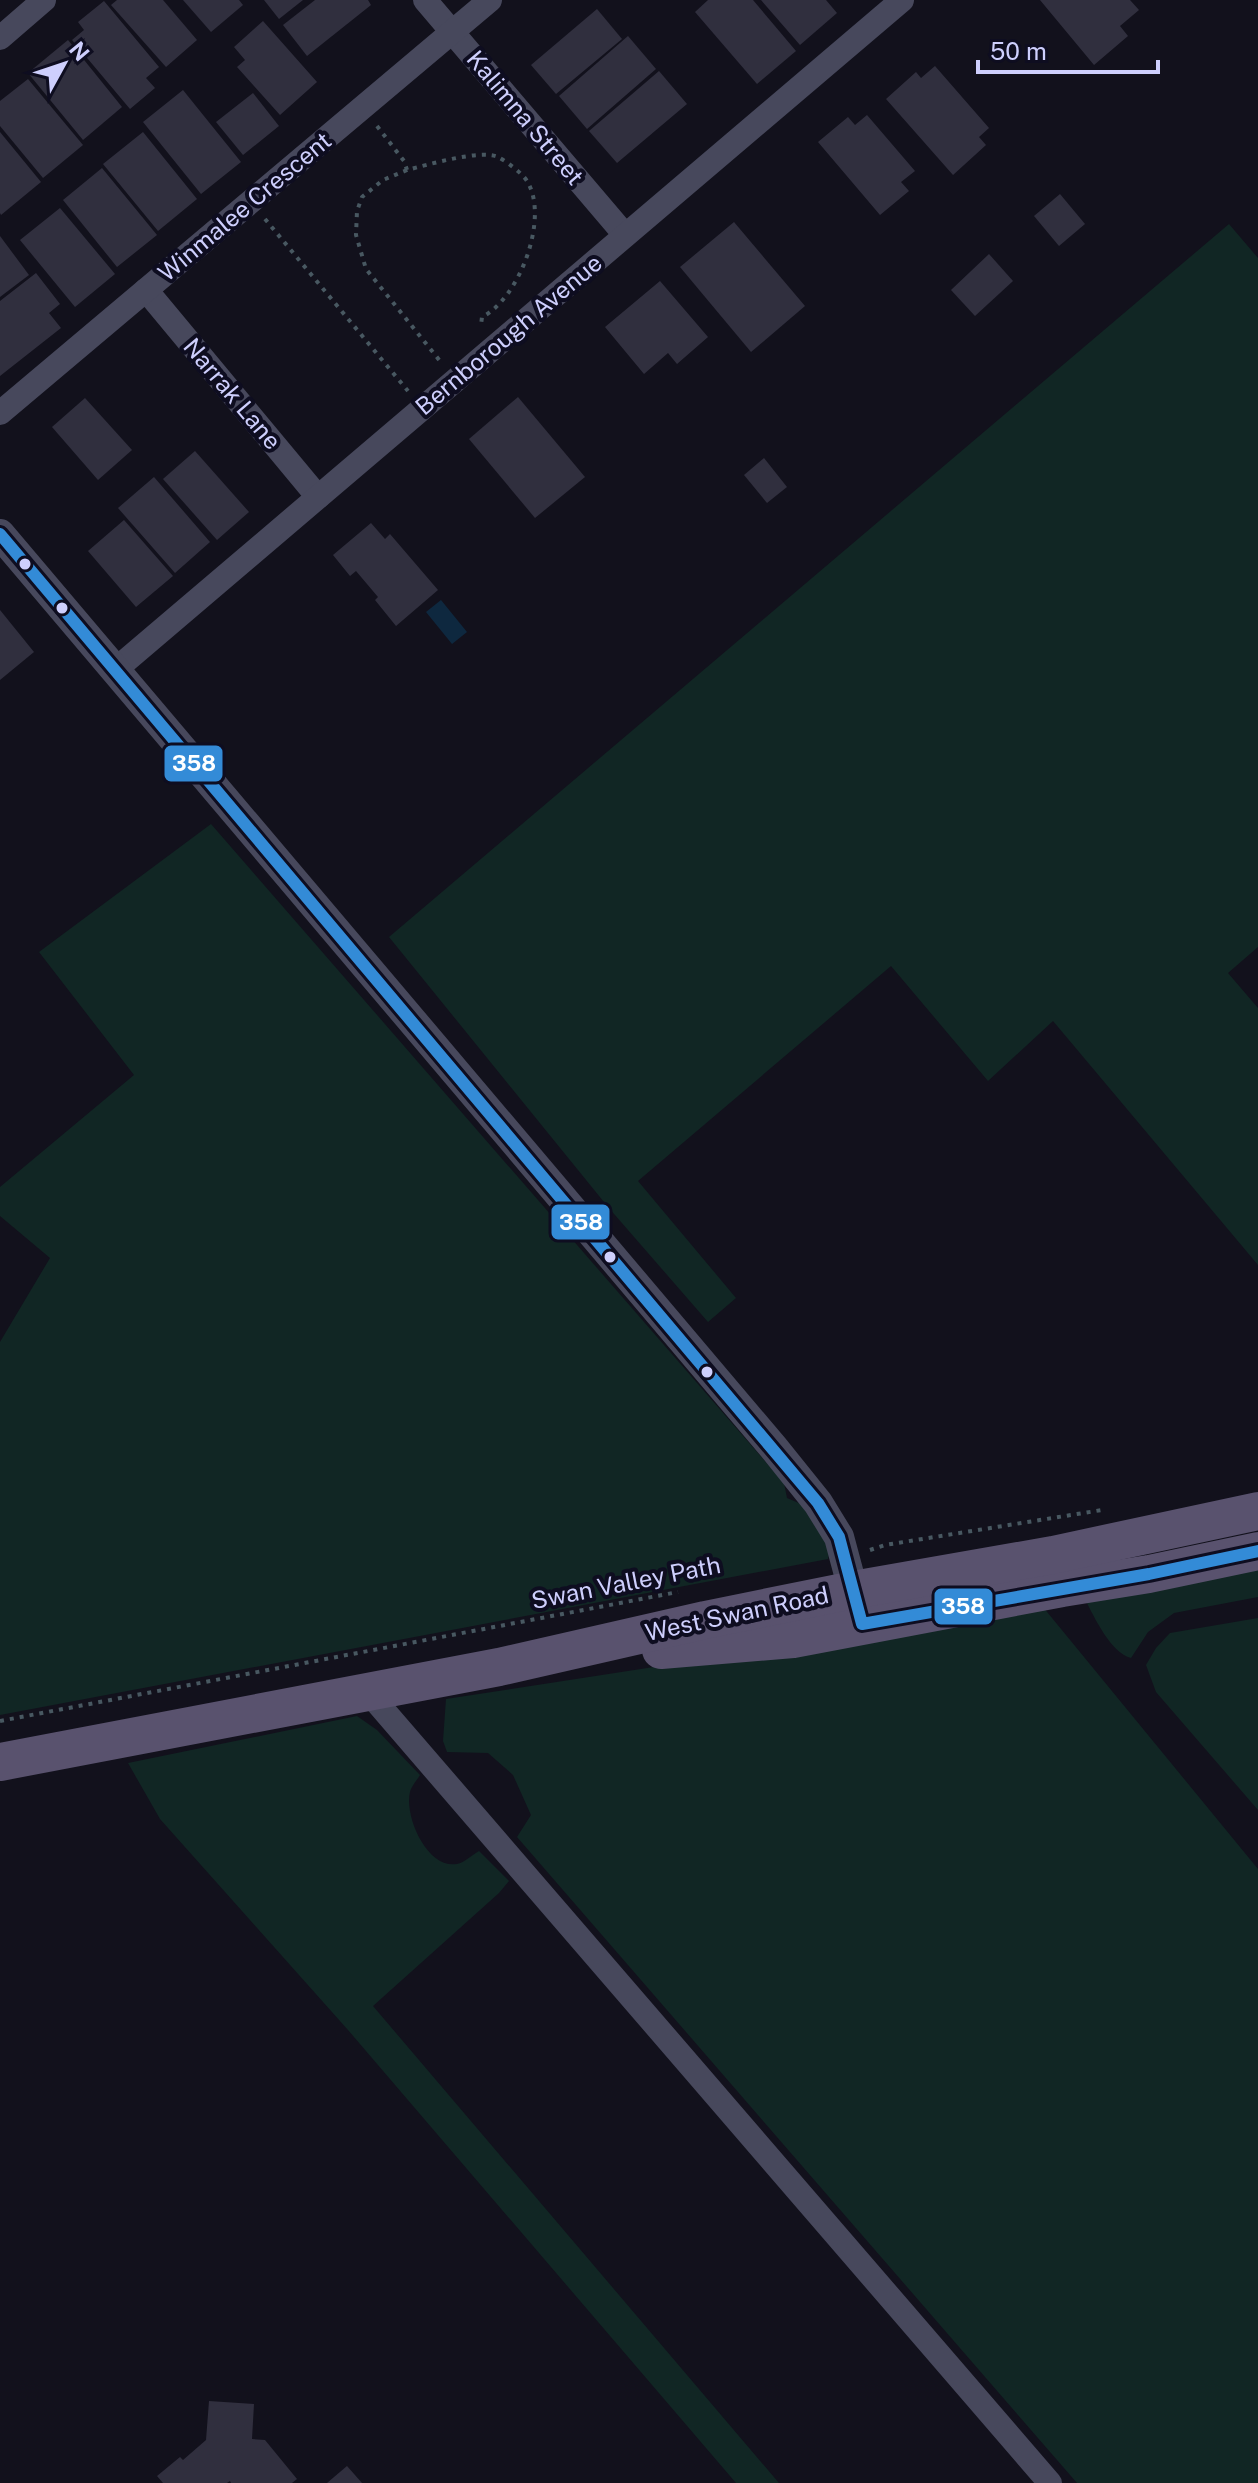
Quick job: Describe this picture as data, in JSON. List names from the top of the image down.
{
  "streets": {
    "main road": ["West Swan Road"],
    "street": [
      "Kalimna Street",
      "Winmalee Crescent",
      "Bernborough Avenue",
      "Narrak Lane"
    ],
    "path": ["Swan Valley Path"]
  },
  "crossings": [
    ["Kalimna Street", "Winmalee Crescent"],
    ["Kalimna Street", "Bernborough Avenue"],
    ["Winmalee Crescent", "Narrak Lane"],
    ["Bernborough Avenue", "Narrak Lane"]
  ],
  "lines": ["transit line 358"],
  "scale_bar": "50 m",
  "north": "top right"
}
